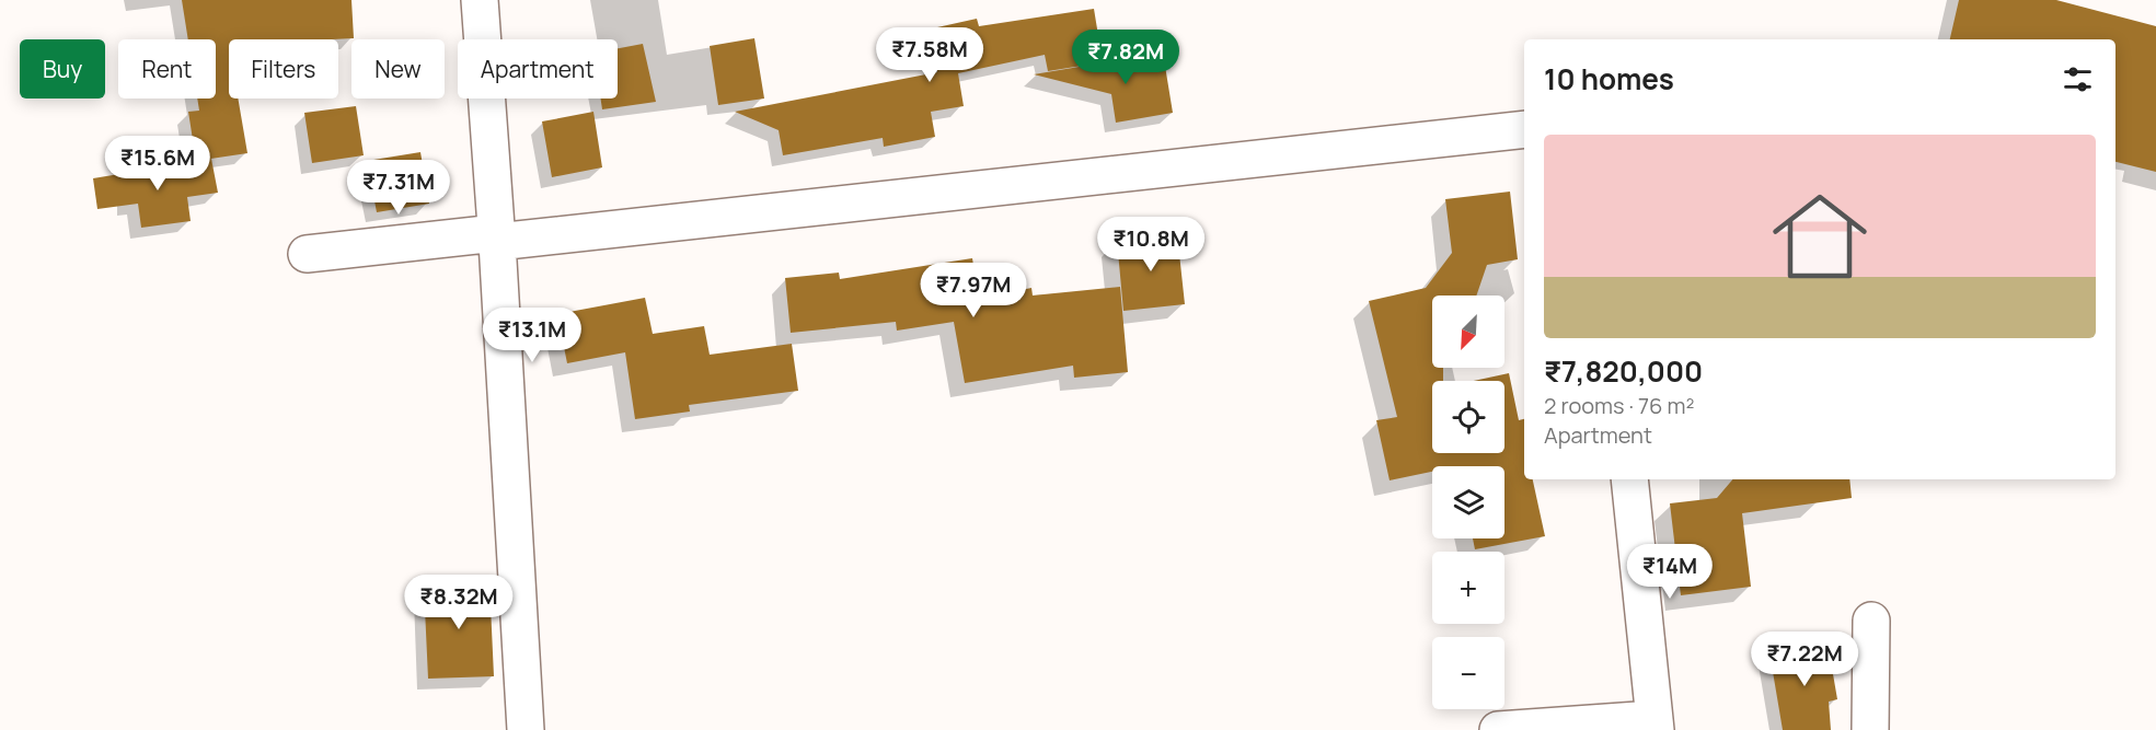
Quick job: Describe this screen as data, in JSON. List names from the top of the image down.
{
  "north": "bottom left",
  "page": {
    "price": [
      "₹7.58M",
      "₹7.82M",
      "₹15.6M",
      "₹7.31M",
      "₹10.8M",
      "₹7.97M",
      "₹13.1M",
      "₹14M",
      "₹8.32M",
      "₹7.22M"
    ],
    "chip": [
      "Buy",
      "Rent",
      "Filters",
      "New",
      "Apartment"
    ],
    "heading": "10 homes",
    "list": [
      {
        "name": "₹7,820,000",
        "note": "2 rooms · 76 m² · Apartment"
      }
    ],
    "map_buttons": ["+", "−"]
  }
}
